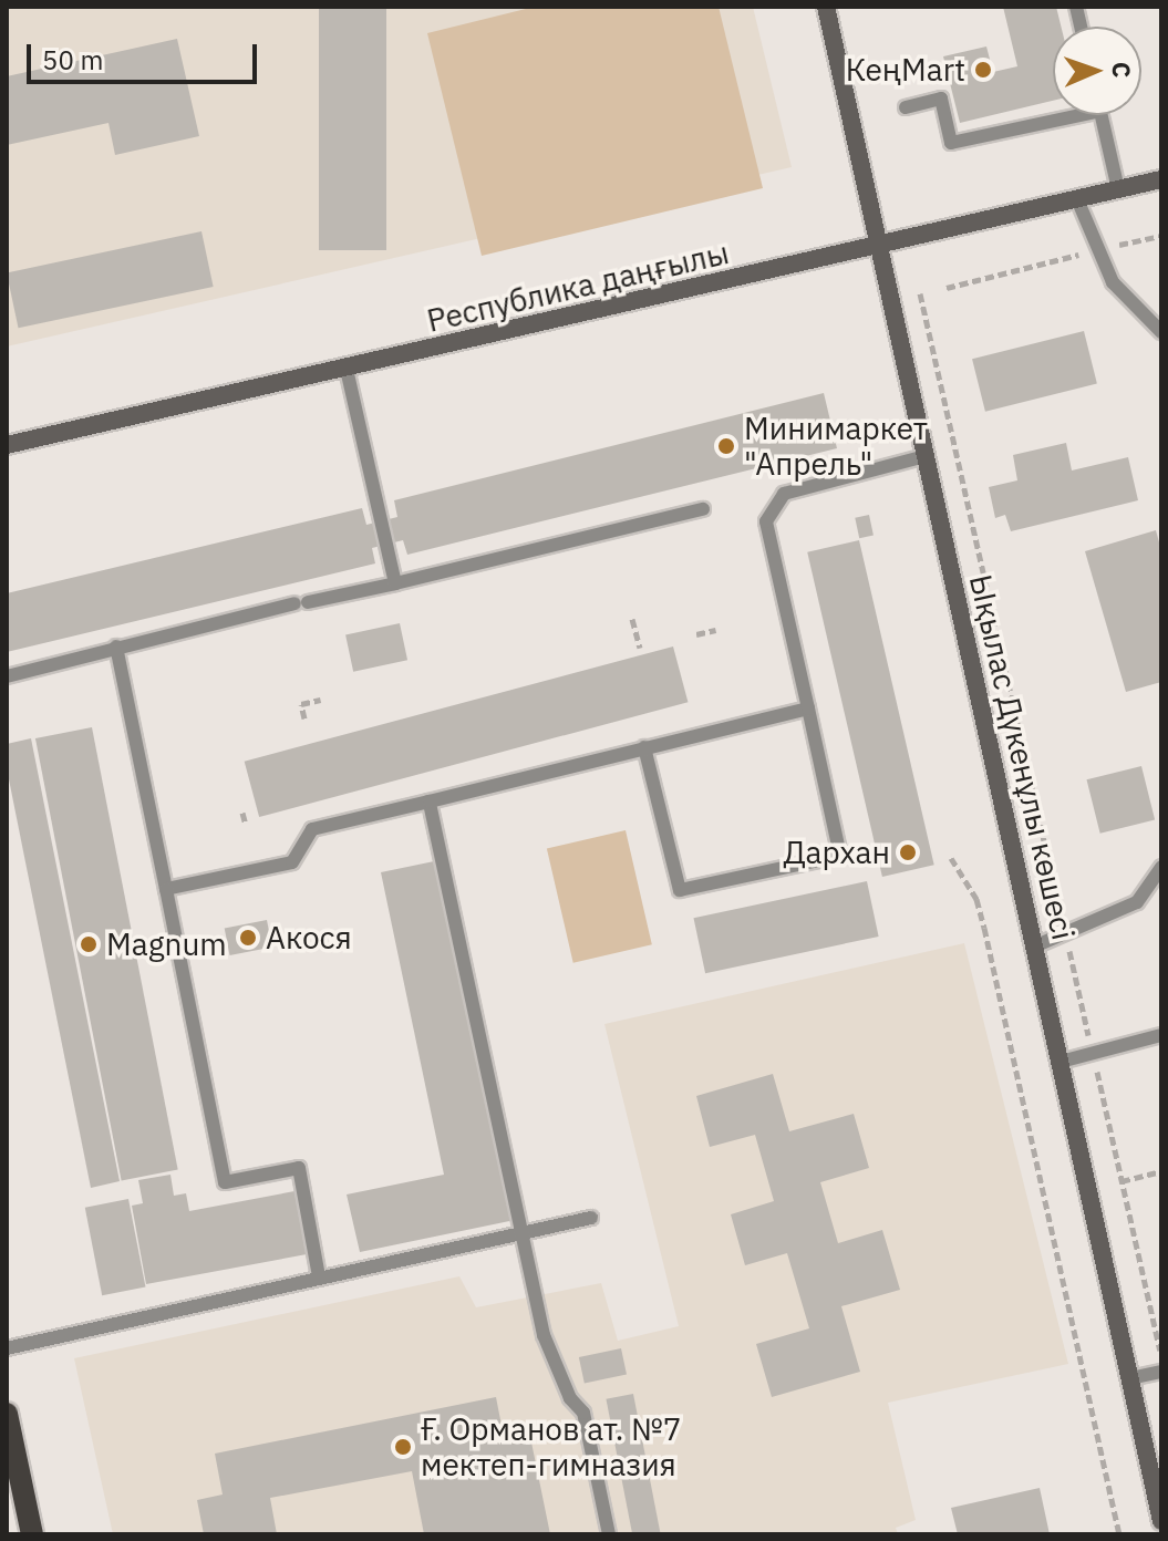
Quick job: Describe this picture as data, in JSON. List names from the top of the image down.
{
  "streets": {
    "street": ["Республика даңғылы", "Ықылас Дүкенұлы көшесі"]
  },
  "crossings": [
    ["Республика даңғылы", "Ықылас Дүкенұлы көшесі"]
  ],
  "places": [
    "КеңMart",
    "Минимаркет \"Апрель\"",
    "Дархан",
    "Акося",
    "Magnum",
    "Ғ. Орманов ат. №7 мектеп-гимназия"
  ],
  "scale_bar": "50 m",
  "north": "right"
}
